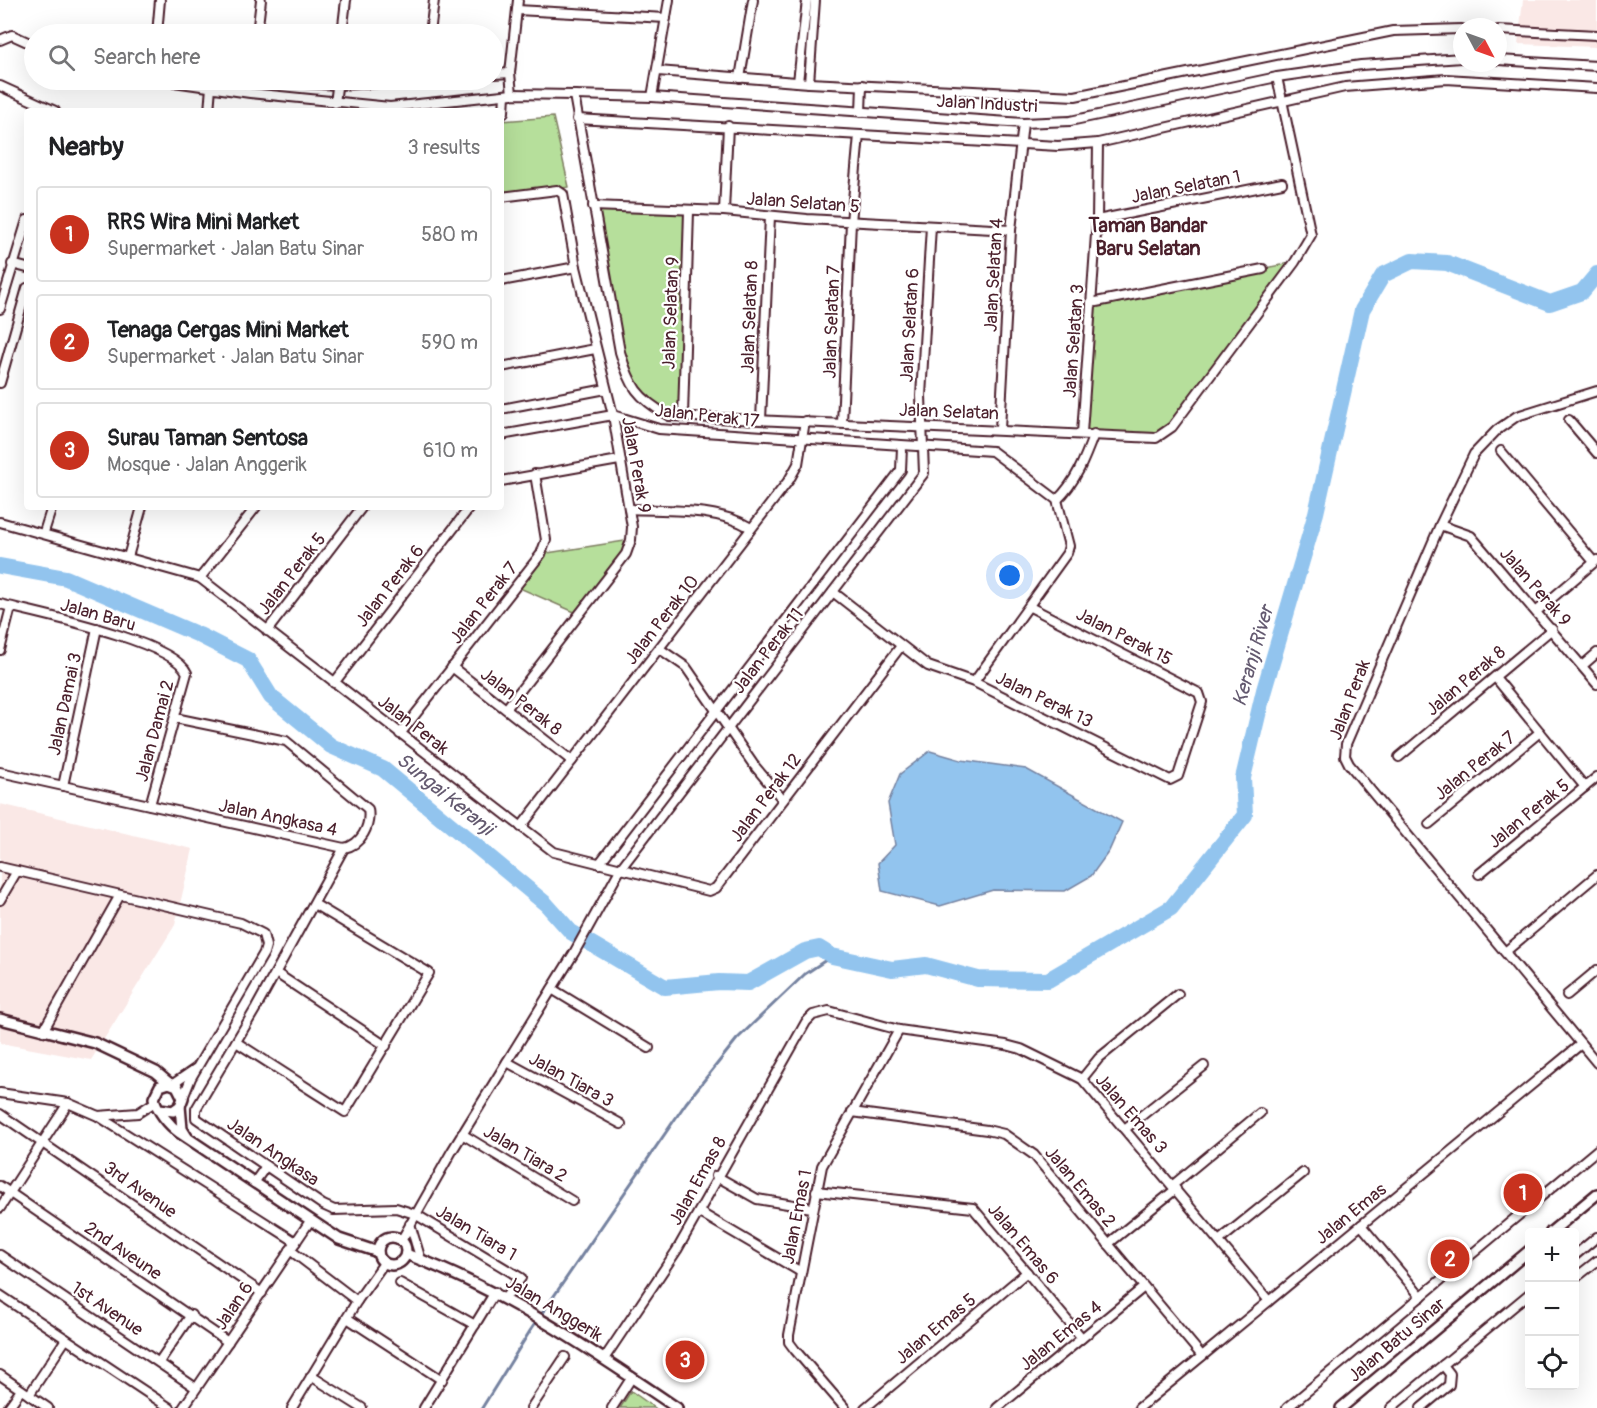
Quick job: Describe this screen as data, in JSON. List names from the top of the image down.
{
  "streets": {
    "street": [
      "Jalan Industri",
      "Jalan Selatan 1",
      "Jalan Selatan 5",
      "Jalan Selatan 4",
      "Jalan Selatan 9",
      "Jalan Selatan 8",
      "Jalan Selatan 7",
      "Jalan Selatan 6",
      "Jalan Selatan 3",
      "Jalan Selatan",
      "Jalan Perak 17",
      "Jalan Perak 9",
      "Jalan Perak 5",
      "Jalan Perak 6",
      "Jalan Perak 7",
      "Jalan Baru",
      "Jalan Perak 10",
      "Jalan Perak 15",
      "Jalan Perak 11",
      "Jalan Perak 8",
      "Jalan Perak 13",
      "Jalan Perak",
      "Jalan Damai 3",
      "Jalan Damai 2",
      "Jalan Perak 12",
      "Jalan Angkasa 4",
      "Jalan Tiara 3",
      "Jalan Emas 3",
      "Jalan Angkasa",
      "Jalan Tiara 2",
      "Jalan Emas 8",
      "Jalan Emas 2",
      "3rd Avenue",
      "Jalan Emas",
      "Jalan Emas 1",
      "Jalan Tiara 1",
      "Jalan Emas 6",
      "2nd Aveune",
      "Jalan 6",
      "1st Avenue",
      "Jalan Anggerik",
      "Jalan Emas 5",
      "Jalan Emas 4",
      "Jalan Batu Sinar"
    ]
  },
  "crossings": [
    ["Jalan Industri", "Jalan Selatan 4"],
    ["Jalan Industri", "Jalan Selatan"],
    ["Jalan Selatan 1", "Jalan Selatan 3"],
    ["Jalan Selatan 5", "Jalan Selatan 4"],
    ["Jalan Selatan 5", "Jalan Selatan 9"],
    ["Jalan Selatan 5", "Jalan Selatan 8"],
    ["Jalan Selatan 5", "Jalan Selatan 7"],
    ["Jalan Selatan 5", "Jalan Selatan 6"],
    ["Jalan Selatan 5", "Jalan Selatan"],
    ["Jalan Selatan 4", "Jalan Selatan"],
    ["Jalan Selatan 9", "Jalan Selatan"],
    ["Jalan Selatan 8", "Jalan Selatan"],
    ["Jalan Selatan 7", "Jalan Selatan"],
    ["Jalan Selatan 6", "Jalan Selatan"],
    ["Jalan Selatan 6", "Jalan Perak 17"],
    ["Jalan Selatan 6", "Jalan Perak 11"],
    ["Jalan Selatan 3", "Jalan Selatan"],
    ["Jalan Selatan", "Jalan Perak 10"],
    ["Jalan Perak 17", "Jalan Perak 9"],
    ["Jalan Perak 17", "Jalan Perak 10"],
    ["Jalan Perak 17", "Jalan Perak 11"],
    ["Jalan Perak 9", "Jalan Perak 8"],
    ["Jalan Perak 9", "Jalan Perak"],
    ["Jalan Perak 5", "Jalan Perak"],
    ["Jalan Perak 6", "Jalan Perak"],
    ["Jalan Perak 7", "Jalan Perak 8"],
    ["Jalan Perak 7", "Jalan Perak"],
    ["Jalan Baru", "Jalan Damai 3"],
    ["Jalan Baru", "Jalan Damai 2"],
    ["Jalan Perak 10", "Jalan Perak 8"],
    ["Jalan Perak 10", "Jalan Perak"],
    ["Jalan Perak 15", "Jalan Perak 13"],
    ["Jalan Perak 11", "Jalan Perak 13"],
    ["Jalan Perak 11", "Jalan Perak"],
    ["Jalan Perak 11", "Jalan Perak 12"],
    ["Jalan Perak 11", "Jalan Tiara 3"],
    ["Jalan Perak 11", "Jalan Angkasa"],
    ["Jalan Perak 11", "Jalan Tiara 2"],
    ["Jalan Perak 11", "Jalan Tiara 1"],
    ["Jalan Perak 11", "Jalan Anggerik"],
    ["Jalan Perak 13", "Jalan Perak 12"],
    ["Jalan Perak", "Jalan Perak 12"],
    ["Jalan Perak", "Jalan Emas"],
    ["Jalan Damai 3", "Jalan Angkasa 4"],
    ["Jalan Damai 2", "Jalan Angkasa 4"],
    ["Jalan Emas 3", "Jalan Emas 8"],
    ["Jalan Emas 3", "Jalan Emas"],
    ["Jalan Emas 3", "Jalan Emas 1"],
    ["Jalan Angkasa", "Jalan Tiara 1"],
    ["Jalan Emas 8", "Jalan Anggerik"],
    ["Jalan Emas 2", "Jalan Emas"],
    ["Jalan Emas 2", "Jalan Emas 1"],
    ["Jalan Emas 2", "Jalan Emas 4"],
    ["3rd Avenue", "Jalan 6"],
    ["Jalan Emas 1", "Jalan Emas 6"],
    ["Jalan Tiara 1", "Jalan Anggerik"],
    ["Jalan Emas 6", "Jalan Emas 5"],
    ["Jalan Emas 6", "Jalan Emas 4"],
    ["2nd Aveune", "Jalan 6"],
    ["Jalan 6", "1st Avenue"]
  ],
  "districts": ["Taman Bandar Baru Selatan"],
  "water": ["Keranji River", "Sungai Keranji"],
  "north": "bottom right",
  "page": {
    "search": "Search here",
    "heading": ["Nearby", "3 results"],
    "list": [
      {
        "mark": "1",
        "name": "RRS Wira Mini Market",
        "note": "Supermarket · Jalan Batu Sinar",
        "value": "580 m"
      },
      {
        "mark": "2",
        "name": "Tenaga Cergas Mini Market",
        "note": "Supermarket · Jalan Batu Sinar",
        "value": "590 m"
      },
      {
        "mark": "3",
        "name": "Surau Taman Sentosa",
        "note": "Mosque · Jalan Anggerik",
        "value": "610 m"
      }
    ],
    "pins": ["1", "2", "3"],
    "map_buttons": ["+", "−"]
  }
}
